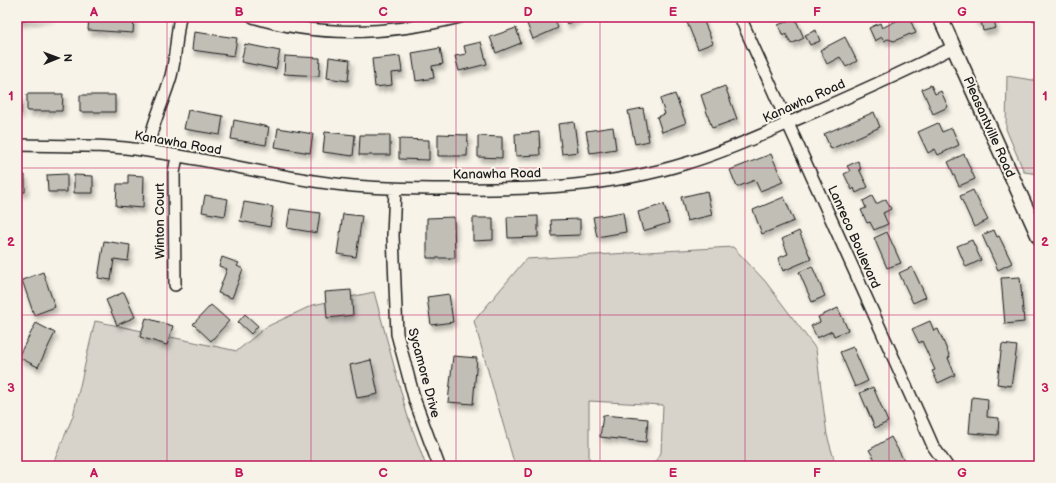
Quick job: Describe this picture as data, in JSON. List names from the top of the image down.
{
  "streets": {
    "main road": ["Pleasantville Road"],
    "street": [
      "Kanawha Road",
      "Winton Court",
      "Lanreco Boulevard",
      "Sycamore Drive"
    ]
  },
  "crossings": [
    ["Kanawha Road", "Pleasantville Road"],
    ["Kanawha Road", "Winton Court"],
    ["Kanawha Road", "Lanreco Boulevard"],
    ["Kanawha Road", "Sycamore Drive"]
  ],
  "north": "right",
  "grid": {
    "columns": [
      "A",
      "B",
      "C",
      "D",
      "E",
      "F",
      "G"
    ],
    "rows": ["1", "2", "3"]
  }
}
